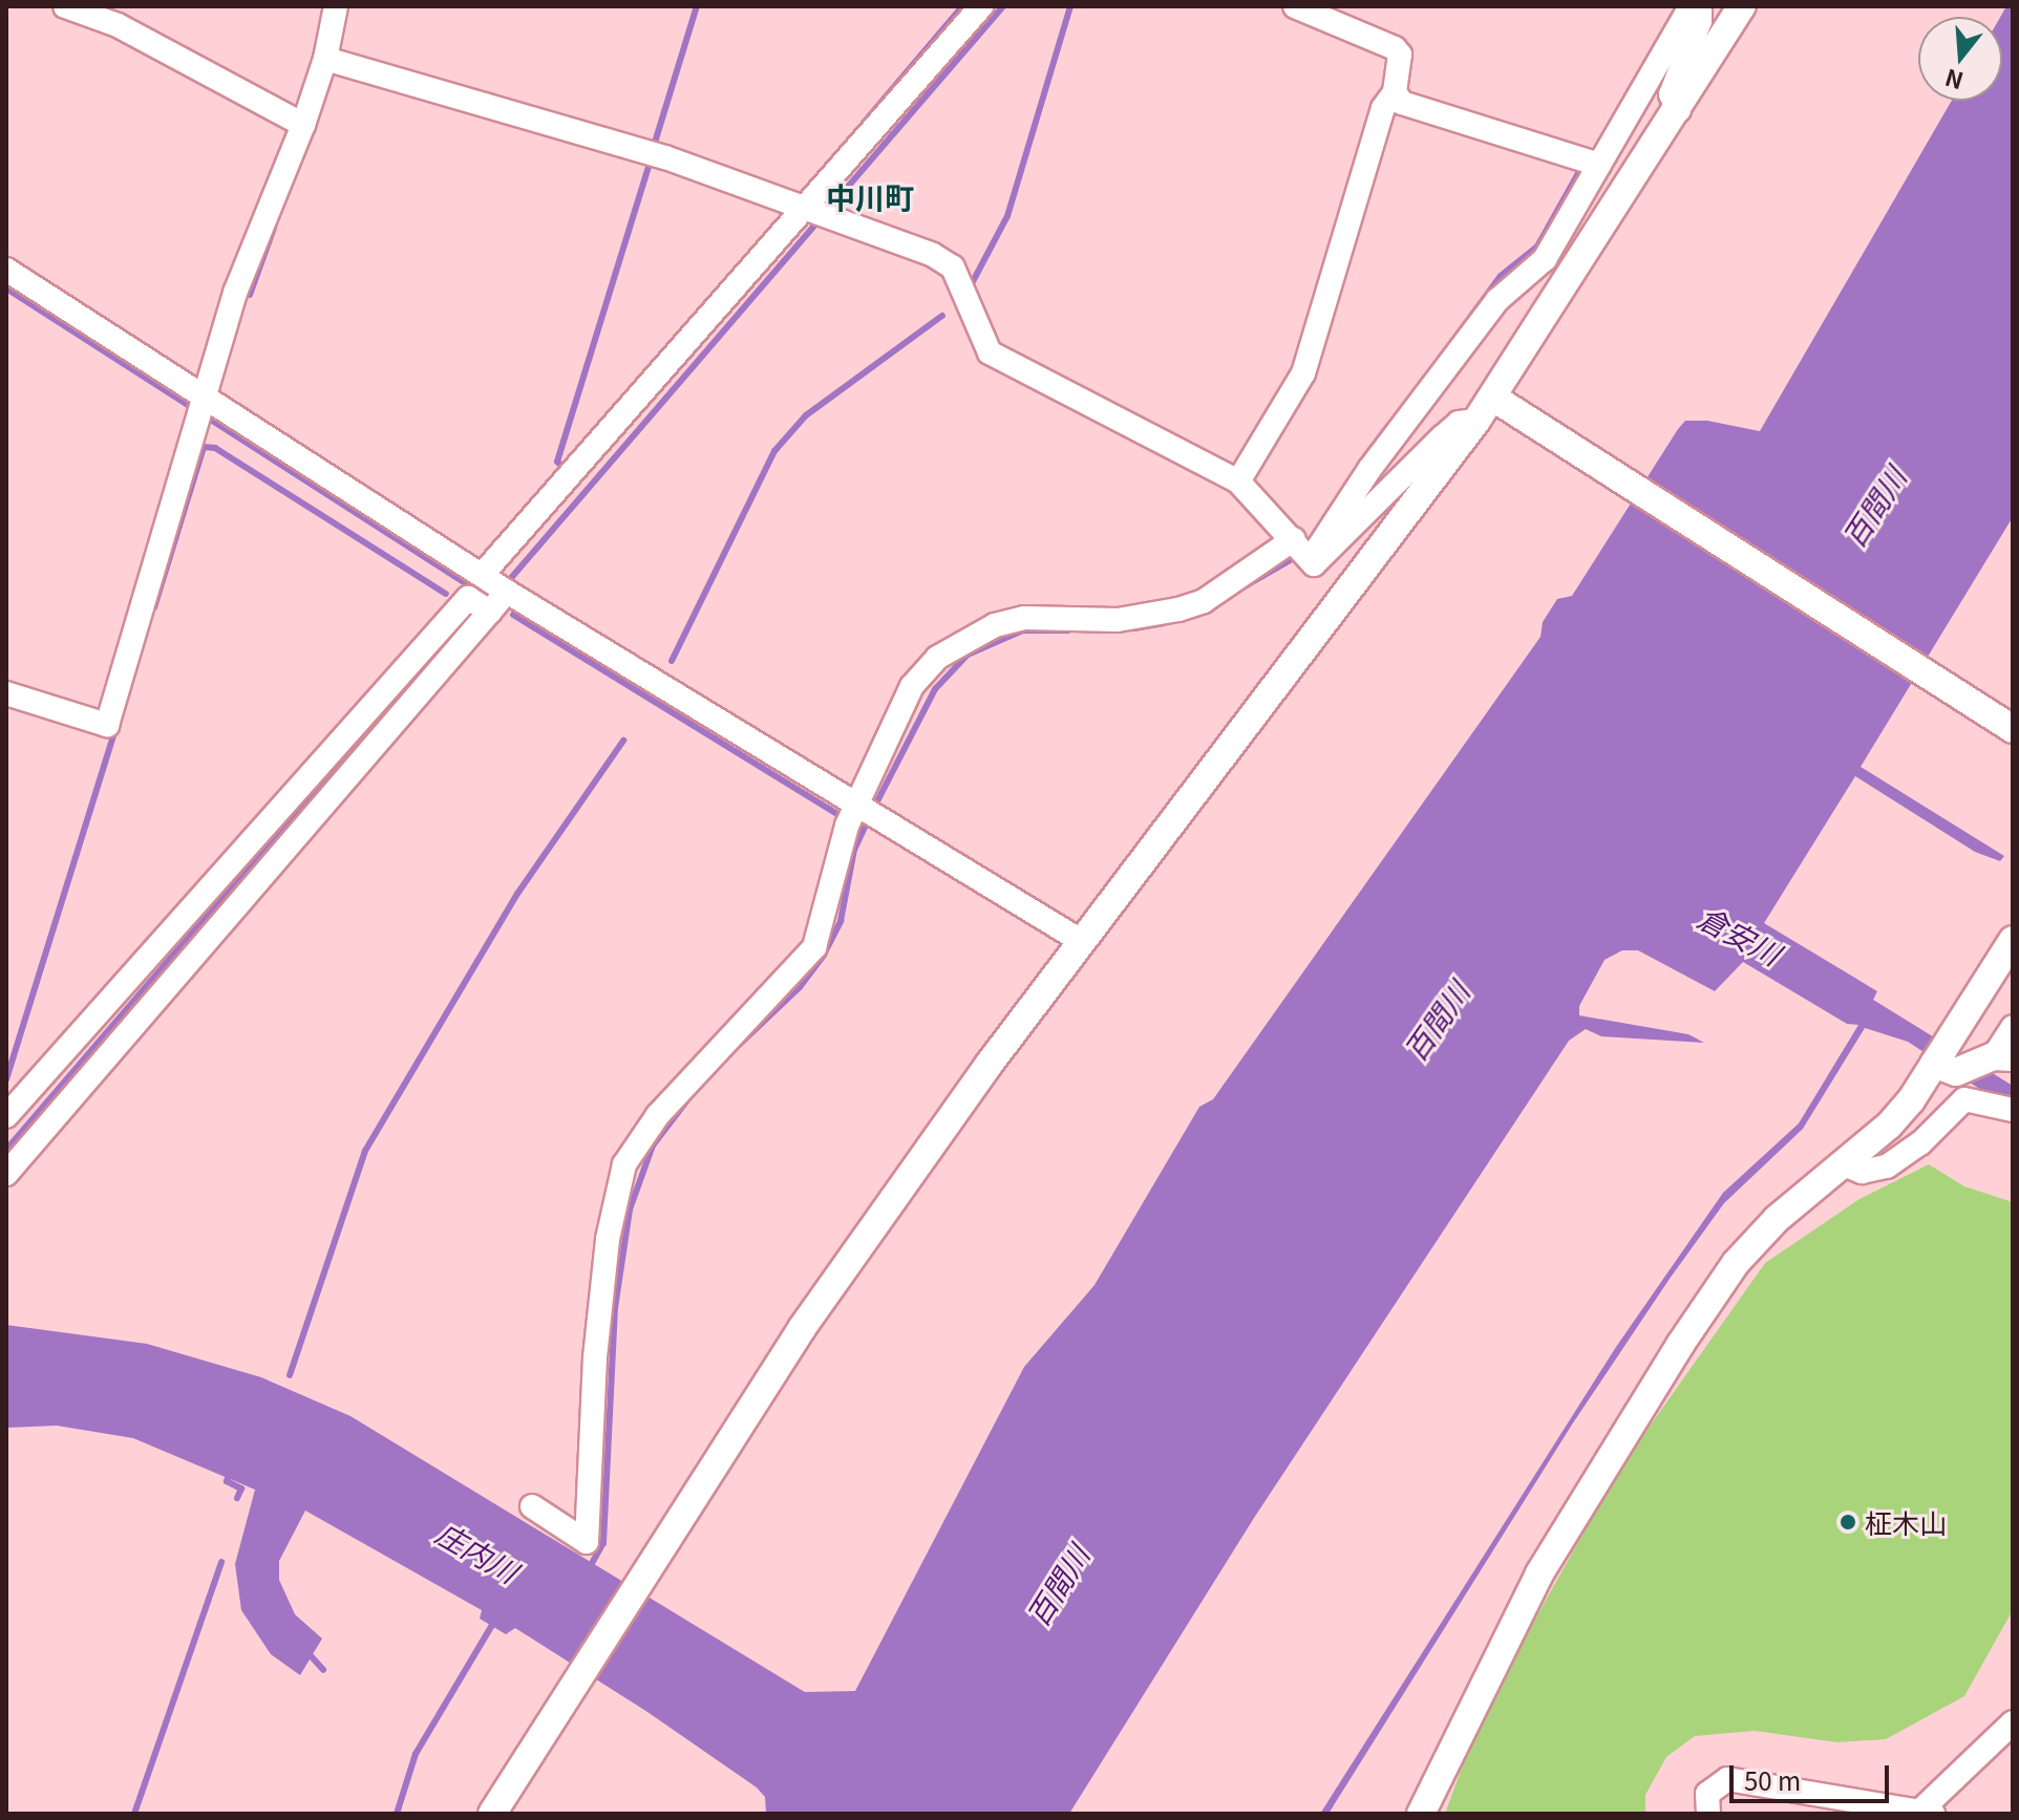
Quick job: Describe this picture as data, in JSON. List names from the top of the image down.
{
  "districts": ["中川町"],
  "water": ["百間川", "倉安川", "庄内川"],
  "places": ["柾木山"],
  "scale_bar": "50 m",
  "north": "bottom"
}
